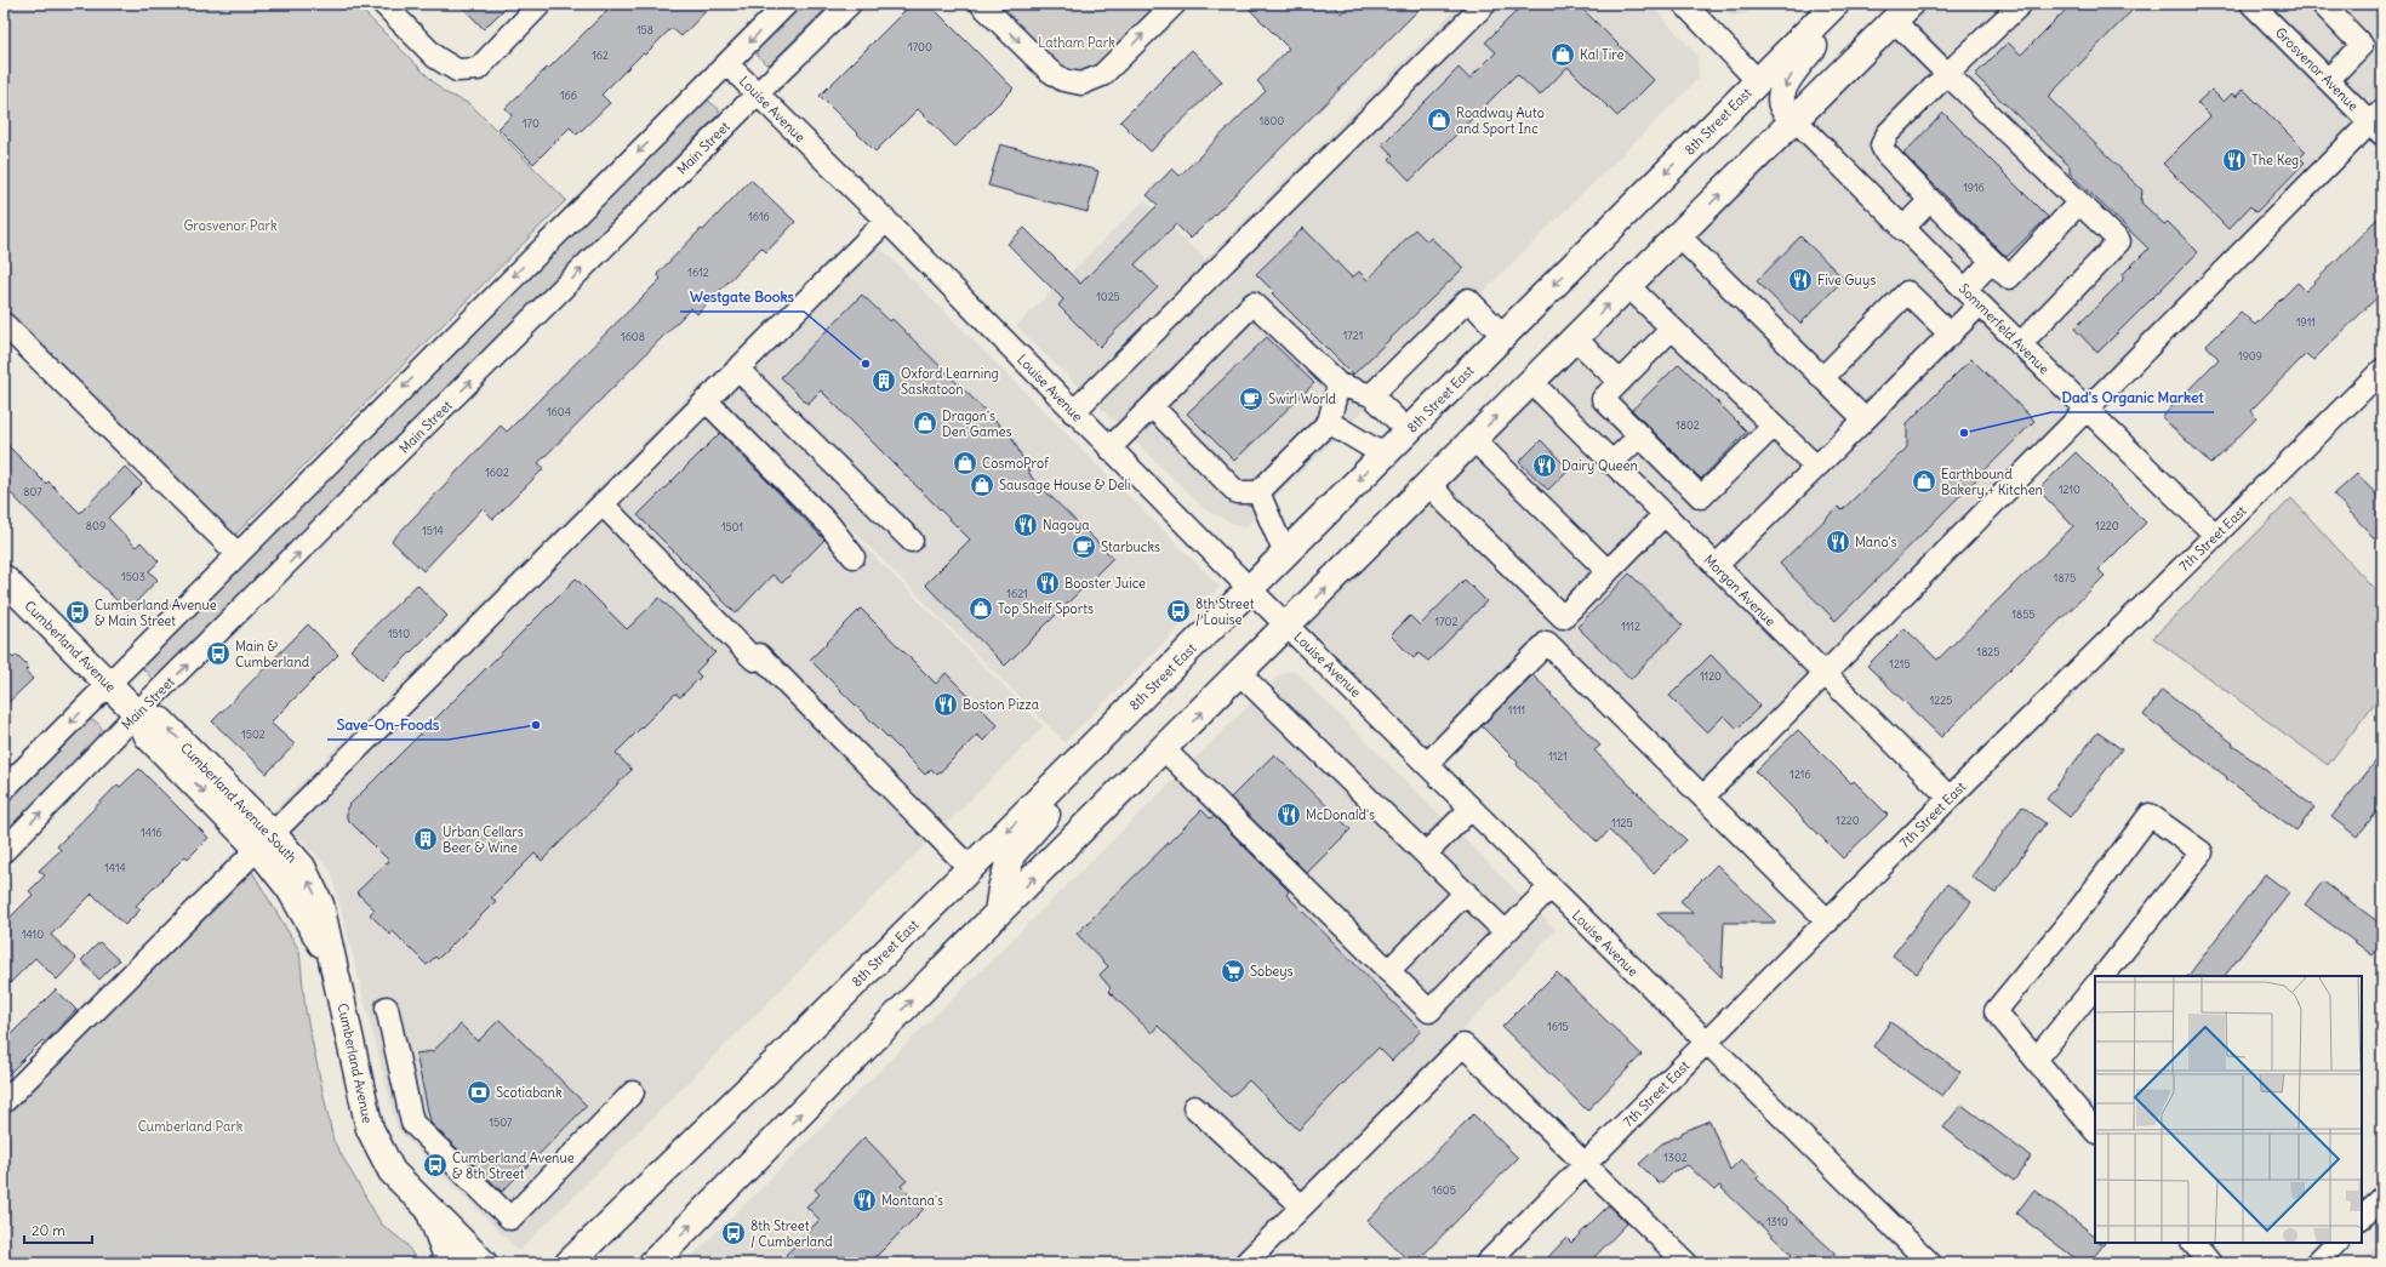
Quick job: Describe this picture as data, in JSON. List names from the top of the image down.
{
  "streets": {
    "main road": ["8th Street East", "Cumberland Avenue", "Cumberland Avenue South"],
    "street": [
      "Grosvenor Avenue",
      "Louise Avenue",
      "Main Street",
      "Sommerfeld Avenue",
      "7th Street East",
      "Morgan Avenue"
    ]
  },
  "crossings": [
    ["Louise Avenue", "8th Street East"],
    ["Louise Avenue", "Main Street"],
    ["Louise Avenue", "7th Street East"],
    ["Main Street", "Cumberland Avenue"],
    ["Main Street", "Cumberland Avenue South"],
    ["Sommerfeld Avenue", "7th Street East"],
    ["7th Street East", "Morgan Avenue"],
    ["Cumberland Avenue", "Cumberland Avenue South"]
  ],
  "parks": ["Latham Park", "Grosvenor Park", "Cumberland Park"],
  "places": {
    "shop": [
      "Kal Tire",
      "Roadway Auto and Sport Inc",
      "Dragon's Den Games",
      "CosmoProf",
      "Earthbound Bakery + Kitchen",
      "Sausage House & Deli",
      "Top Shelf Sports"
    ],
    "restaurant": [
      "The Keg",
      "Five Guys",
      "Dairy Queen",
      "Nagoya",
      "Mano's",
      "Booster Juice",
      "Boston Pizza",
      "McDonald's",
      "Montana's"
    ],
    "other": ["Westgate Books", "Dad's Organic Market", "Save-On-Foods"],
    "building": ["Oxford Learning Saskatoon", "Urban Cellars Beer & Wine"],
    "cafe": ["Swirl World", "Starbucks"],
    "bus stop": [
      "8th Street / Louise",
      "Cumberland Avenue & Main Street",
      "Main & Cumberland",
      "Cumberland Avenue & 8th Street",
      "8th Street / Cumberland"
    ],
    "supermarket": ["Sobeys"],
    "bank": ["Scotiabank"]
  },
  "house_numbers": [
    "158",
    "1700",
    "162",
    "166",
    "1800",
    "170",
    "1916",
    "1616",
    "1612",
    "1025",
    "1911",
    "1721",
    "1608",
    "1909",
    "1604",
    "1802",
    "1602",
    "1210",
    "807",
    "809",
    "1220",
    "1501",
    "1514",
    "1503",
    "1875",
    "1621",
    "1855",
    "1702",
    "1112",
    "1510",
    "1825",
    "1215",
    "1120",
    "1225",
    "1111",
    "1502",
    "1121",
    "1216",
    "1220",
    "1125",
    "1416",
    "1414",
    "1410",
    "1615",
    "1507",
    "1302",
    "1605",
    "1310"
  ],
  "scale_bar": "20 m"
}
